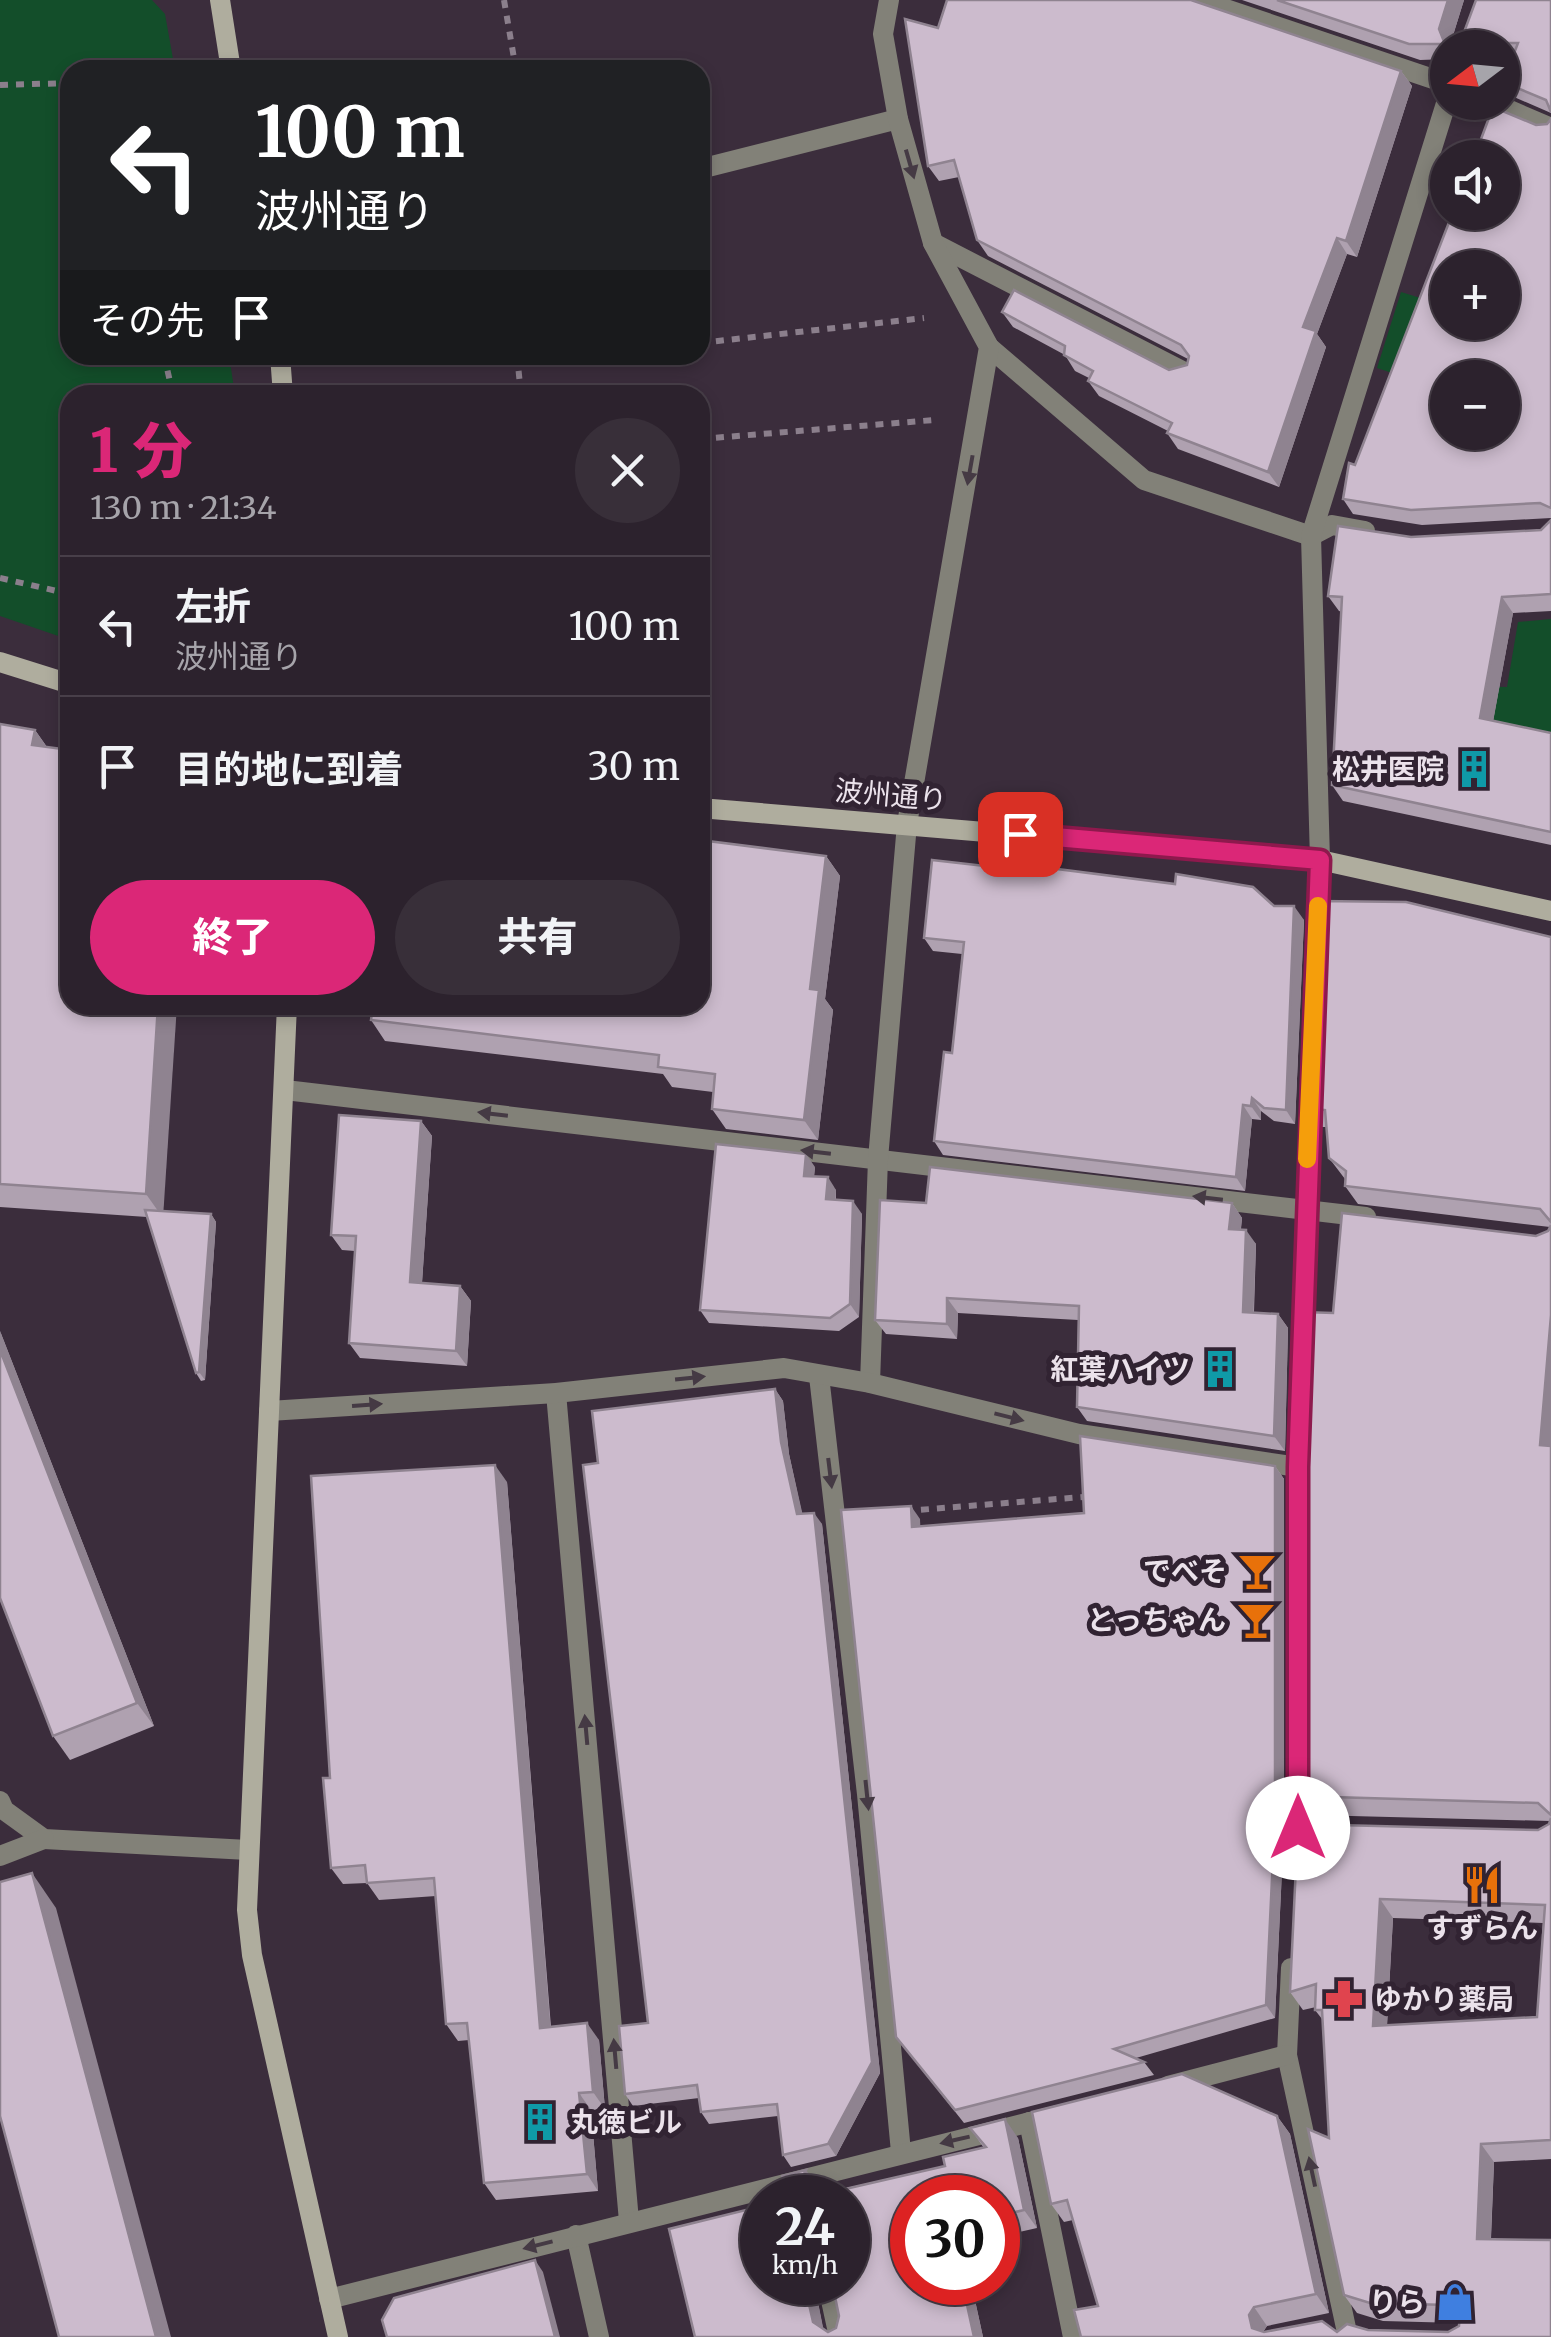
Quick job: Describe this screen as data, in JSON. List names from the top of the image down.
{
  "streets": {
    "street": ["波州通り"]
  },
  "places": {
    "building": ["松井医院", "紅葉ハイツ", "丸徳ビル"],
    "bar": ["でべそ", "とっちゃん"],
    "restaurant": ["すずらん"],
    "pharmacy": ["ゆかり薬局"],
    "shop": ["りら"]
  },
  "north": "left",
  "page": {
    "map_buttons": ["+", "−"],
    "turn": ["100 m", "波州通り"],
    "then": "その先",
    "heading": ["1 分", "130 m · 21:34"],
    "list": [
      {
        "name": "左折",
        "note": "波州通り",
        "value": "100 m"
      },
      {
        "name": "目的地に到着",
        "value": "30 m"
      }
    ],
    "buttons": ["終了", "共有"],
    "speed": "24 km/h",
    "limit": "30"
  }
}
